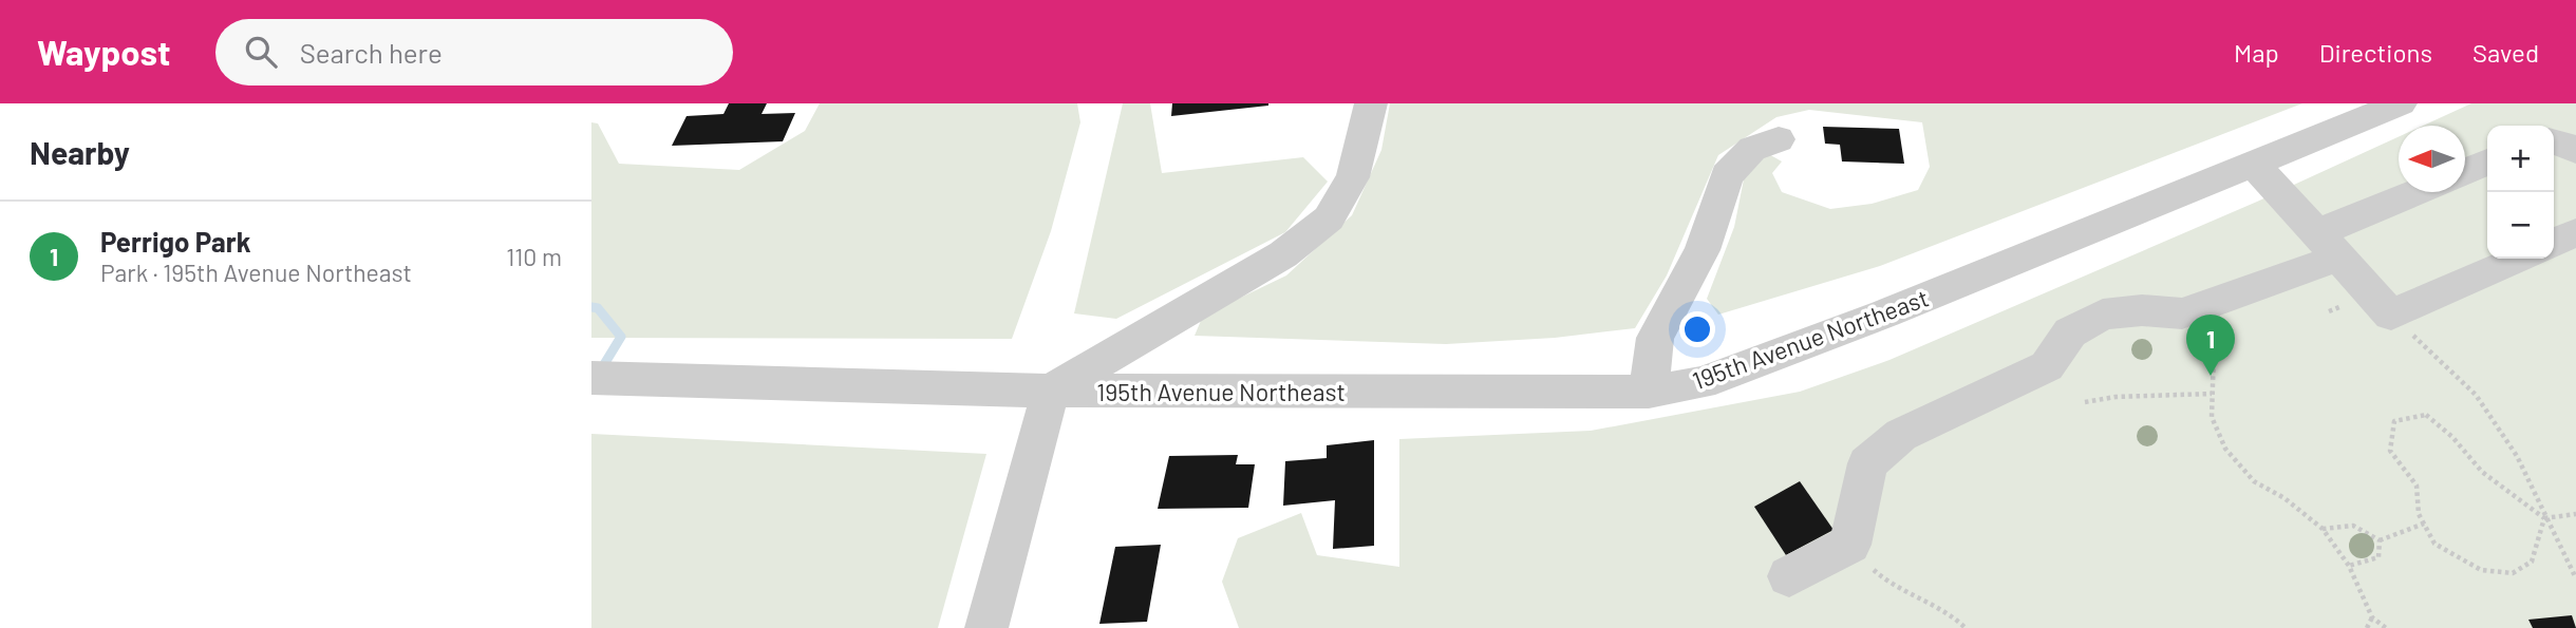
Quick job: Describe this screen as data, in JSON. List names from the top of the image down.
{
  "streets": {
    "street": ["195th Avenue Northeast"]
  },
  "north": "left",
  "page": {
    "header": "Waypost",
    "search": "Search here",
    "nav": ["Map", "Directions", "Saved"],
    "heading": "Nearby",
    "map_buttons": ["+", "−"],
    "list": [
      {
        "mark": "1",
        "name": "Perrigo Park",
        "note": "Park · 195th Avenue Northeast",
        "value": "110 m"
      }
    ],
    "pins": "1"
  }
}
